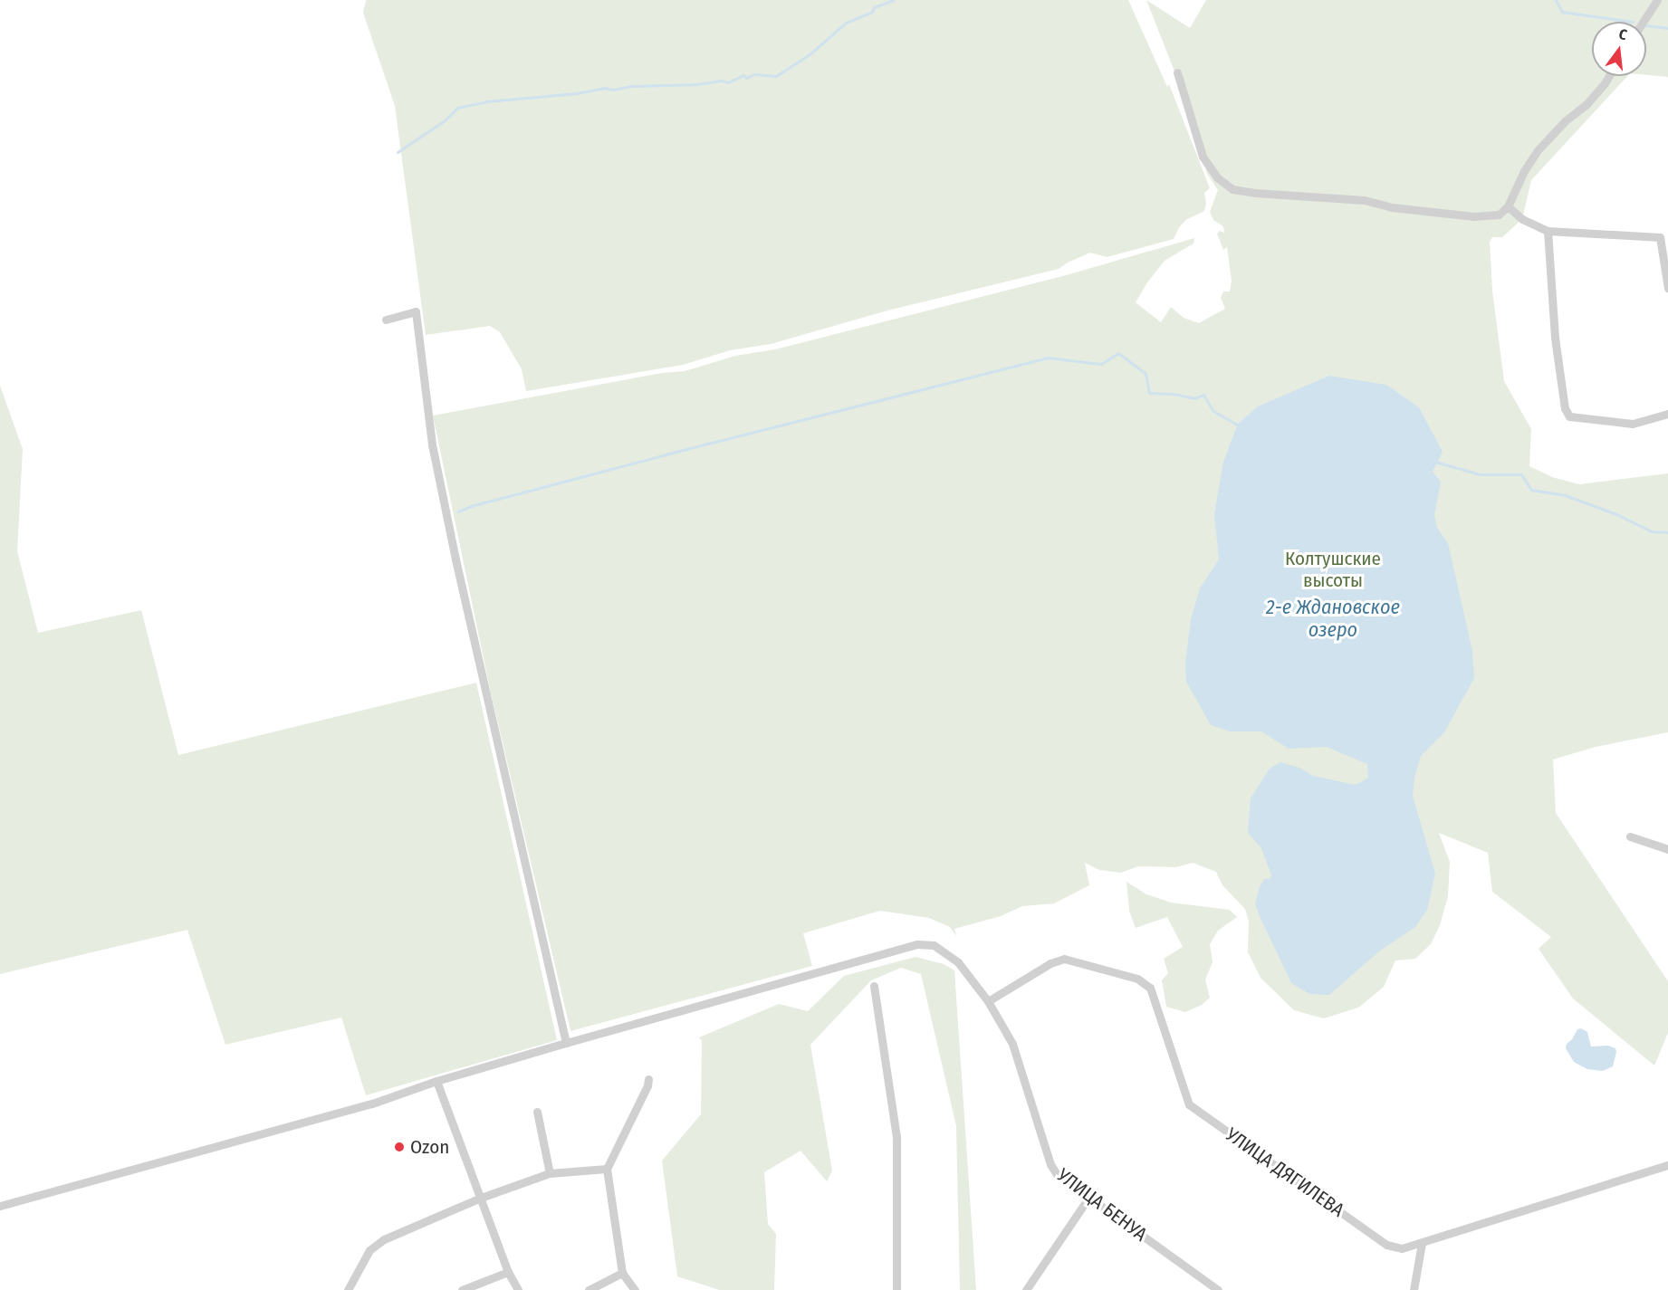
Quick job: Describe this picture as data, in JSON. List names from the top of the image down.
{
  "streets": {
    "street": ["УЛИЦА ДЯГИЛЕВА", "УЛИЦА БЕНУА"]
  },
  "crossings": [
    ["УЛИЦА ДЯГИЛЕВА", "УЛИЦА БЕНУА"]
  ],
  "water": ["2-е Ждановское озеро"],
  "parks": ["Колтушские высоты"],
  "places": ["Ozon"],
  "north": "top"
}
